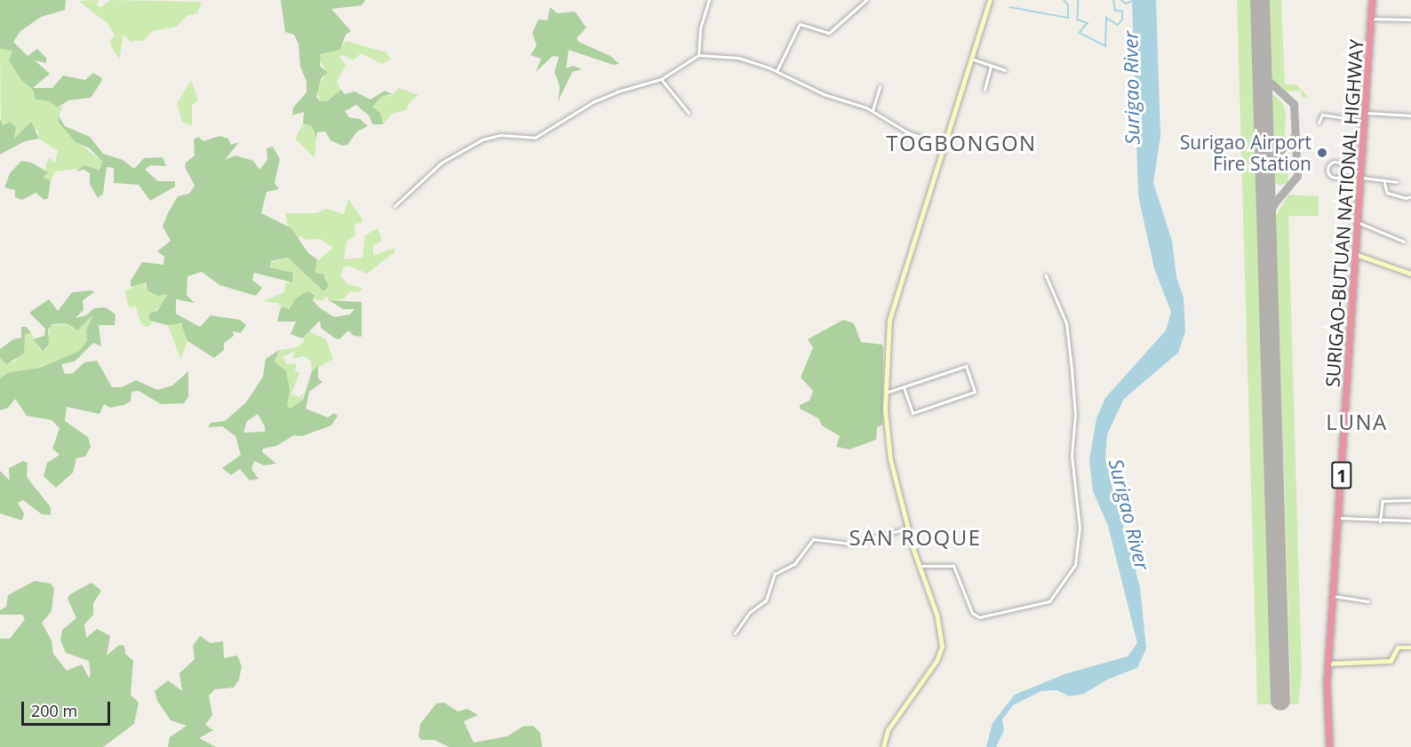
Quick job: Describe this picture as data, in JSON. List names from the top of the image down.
{
  "streets": {
    "highway": ["SURIGAO-BUTUAN NATIONAL HIGHWAY", "1"]
  },
  "districts": ["TOGBONGON", "LUNA", "SAN ROQUE"],
  "water": ["Surigao River"],
  "places": ["Surigao Airport Fire Station"],
  "scale_bar": "200 m"
}
